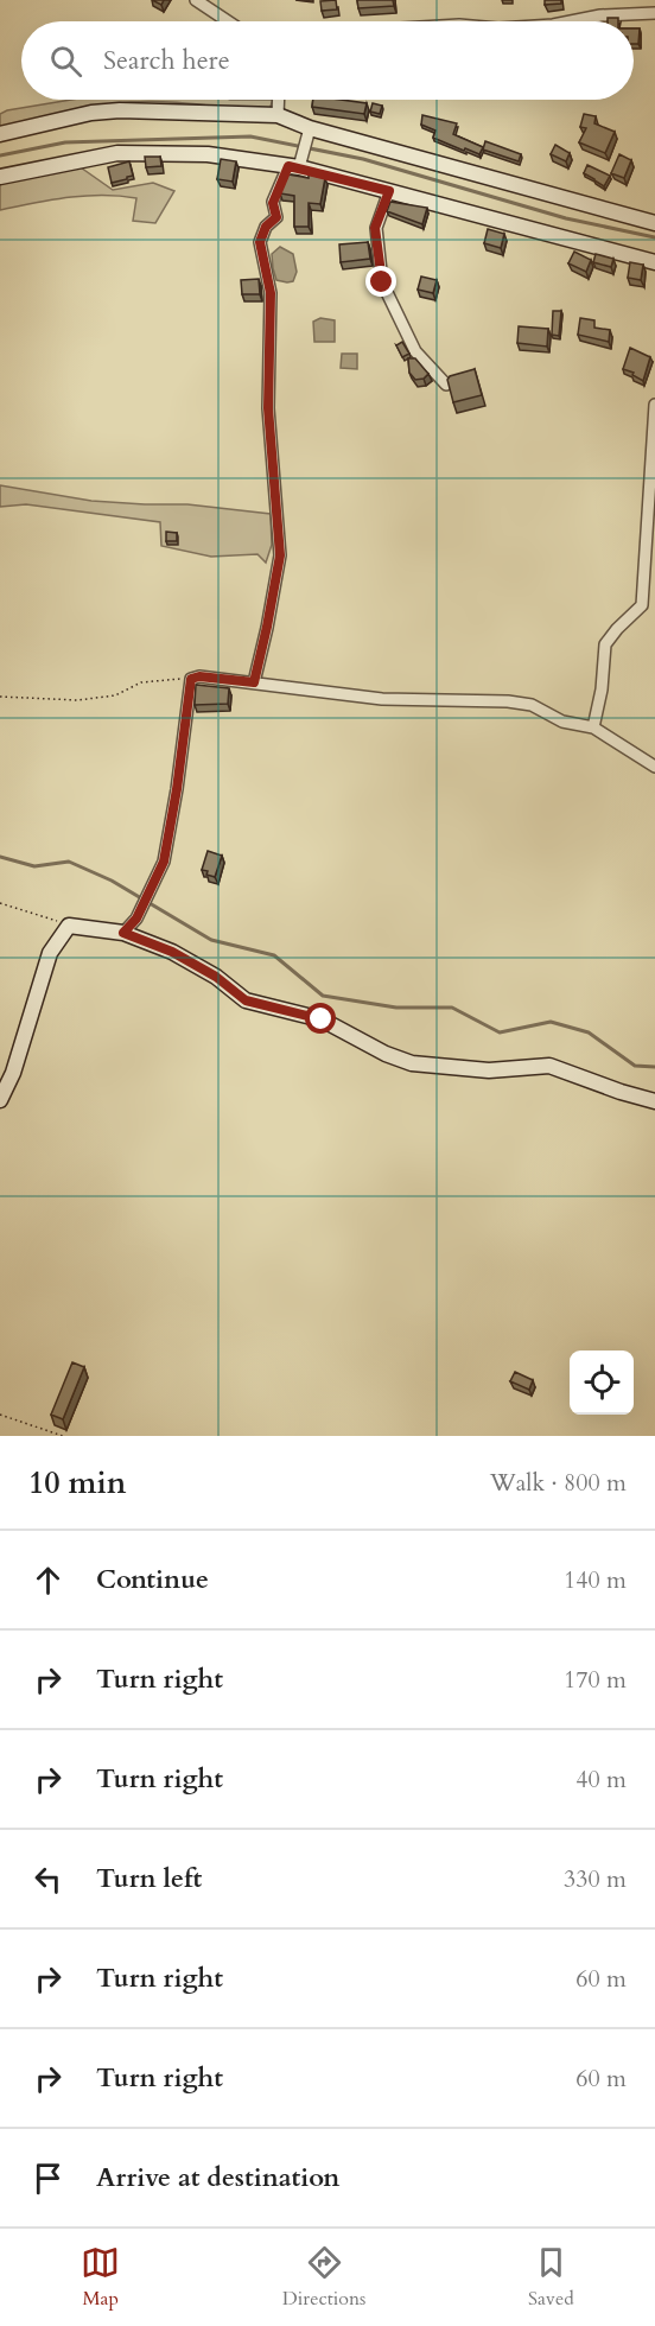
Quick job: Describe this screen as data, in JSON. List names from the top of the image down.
{
  "page": {
    "search": "Search here",
    "heading": ["10 min", "Walk · 800 m"],
    "list": [
      ["Continue", "140 m"],
      ["Turn right", "170 m"],
      ["Turn right", "40 m"],
      ["Turn left", "330 m"],
      ["Turn right", "60 m"],
      ["Turn right", "60 m"],
      "Arrive at destination"
    ],
    "nav": ["Map", "Directions", "Saved"]
  }
}
